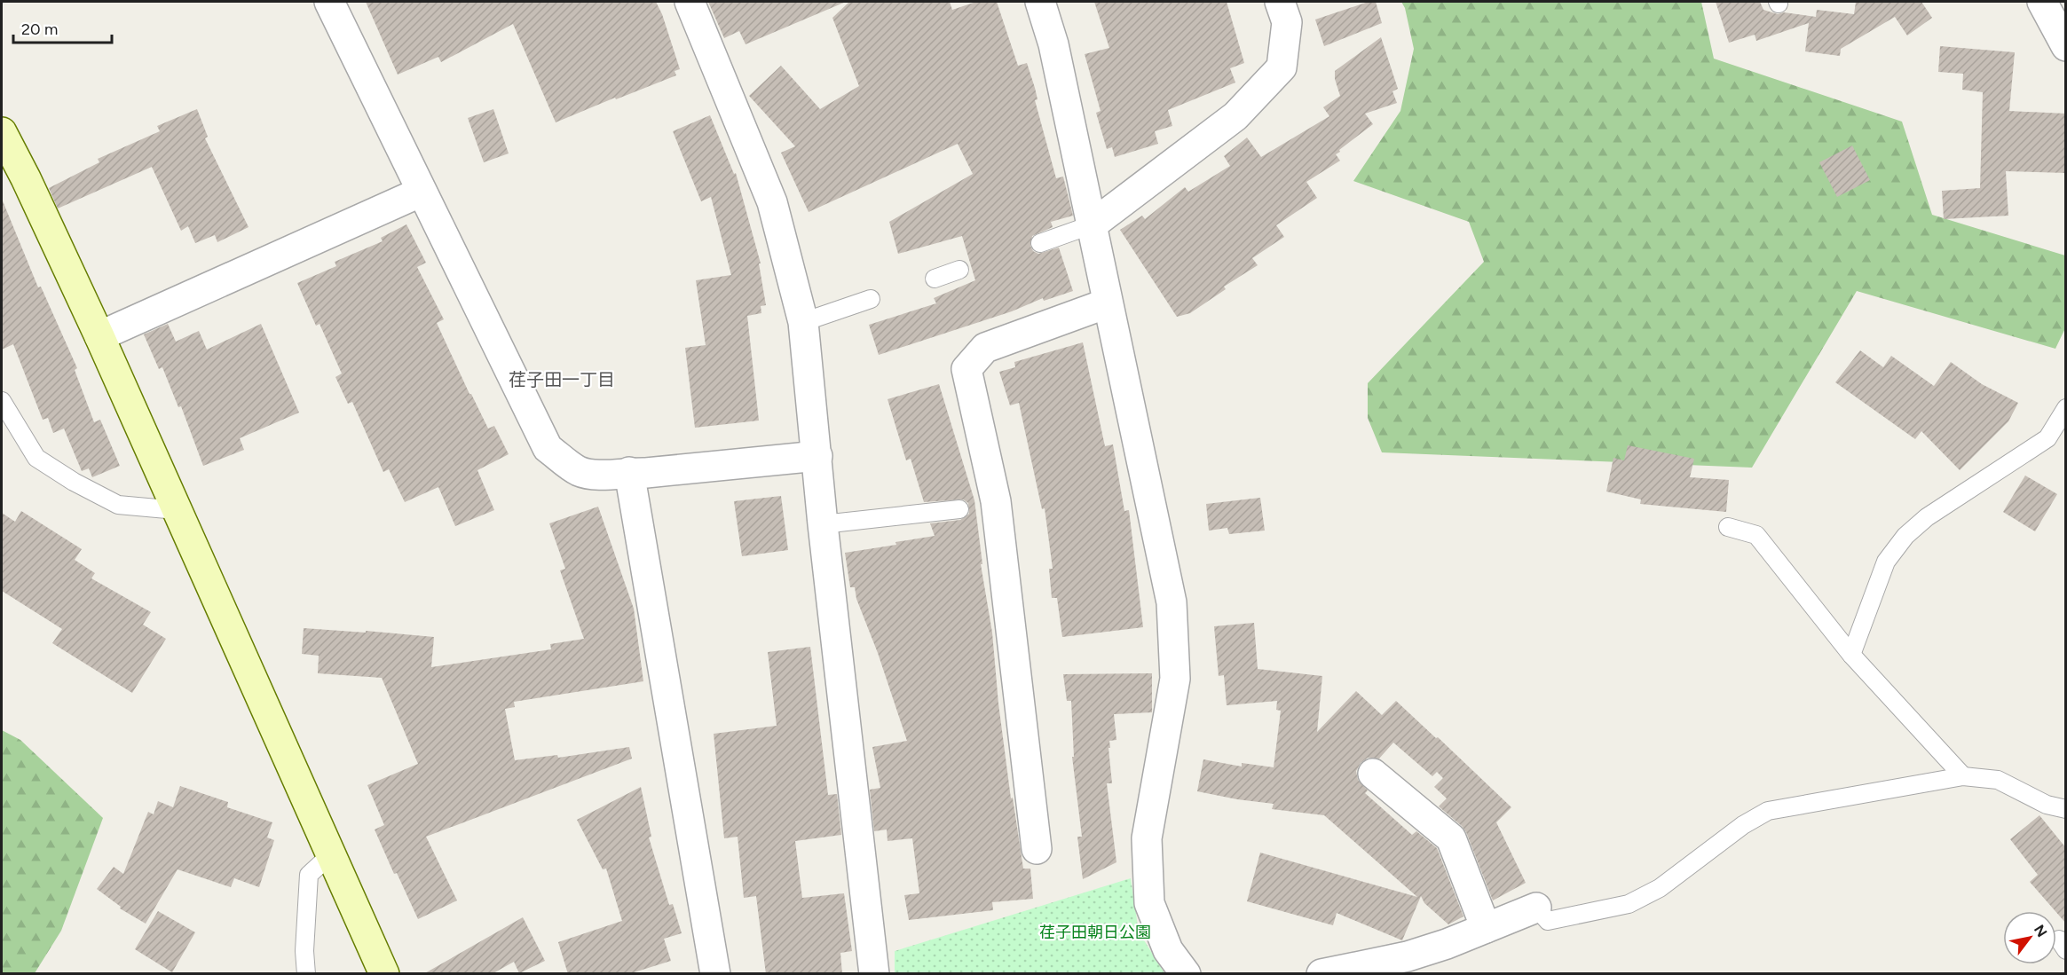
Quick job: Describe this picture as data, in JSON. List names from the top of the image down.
{
  "districts": ["荏子田一丁目"],
  "parks": ["荏子田朝日公園"],
  "scale_bar": "20 m",
  "north": "top right"
}
